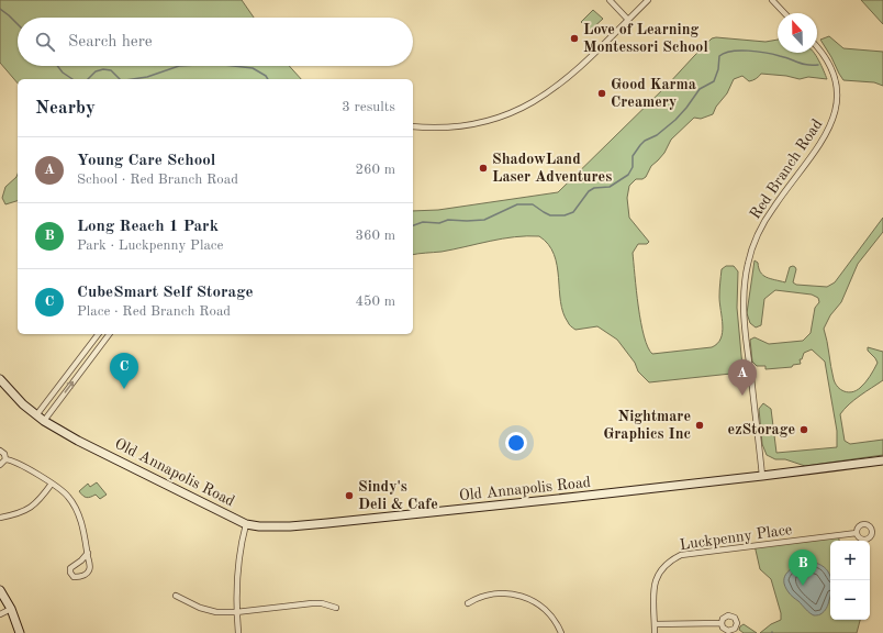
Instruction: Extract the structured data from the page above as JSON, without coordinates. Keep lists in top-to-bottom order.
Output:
{
  "streets": {
    "main road": ["Old Annapolis Road"],
    "street": ["Red Branch Road", "Luckpenny Place"]
  },
  "crossings": [
    ["Red Branch Road", "Old Annapolis Road"]
  ],
  "places": [
    "Love of Learning Montessori School",
    "Good Karma Creamery",
    "ShadowLand Laser Adventures",
    "Nightmare Graphics Inc",
    "ezStorage",
    "Sindy's Deli & Cafe"
  ],
  "north": "top",
  "page": {
    "search": "Search here",
    "heading": ["Nearby", "3 results"],
    "list": [
      {
        "mark": "A",
        "name": "Young Care School",
        "note": "School · Red Branch Road",
        "value": "260 m"
      },
      {
        "mark": "B",
        "name": "Long Reach 1 Park",
        "note": "Park · Luckpenny Place",
        "value": "360 m"
      },
      {
        "mark": "C",
        "name": "CubeSmart Self Storage",
        "note": "Place · Red Branch Road",
        "value": "450 m"
      }
    ],
    "pins": ["C", "A", "B"],
    "map_buttons": ["+", "−"]
  }
}
